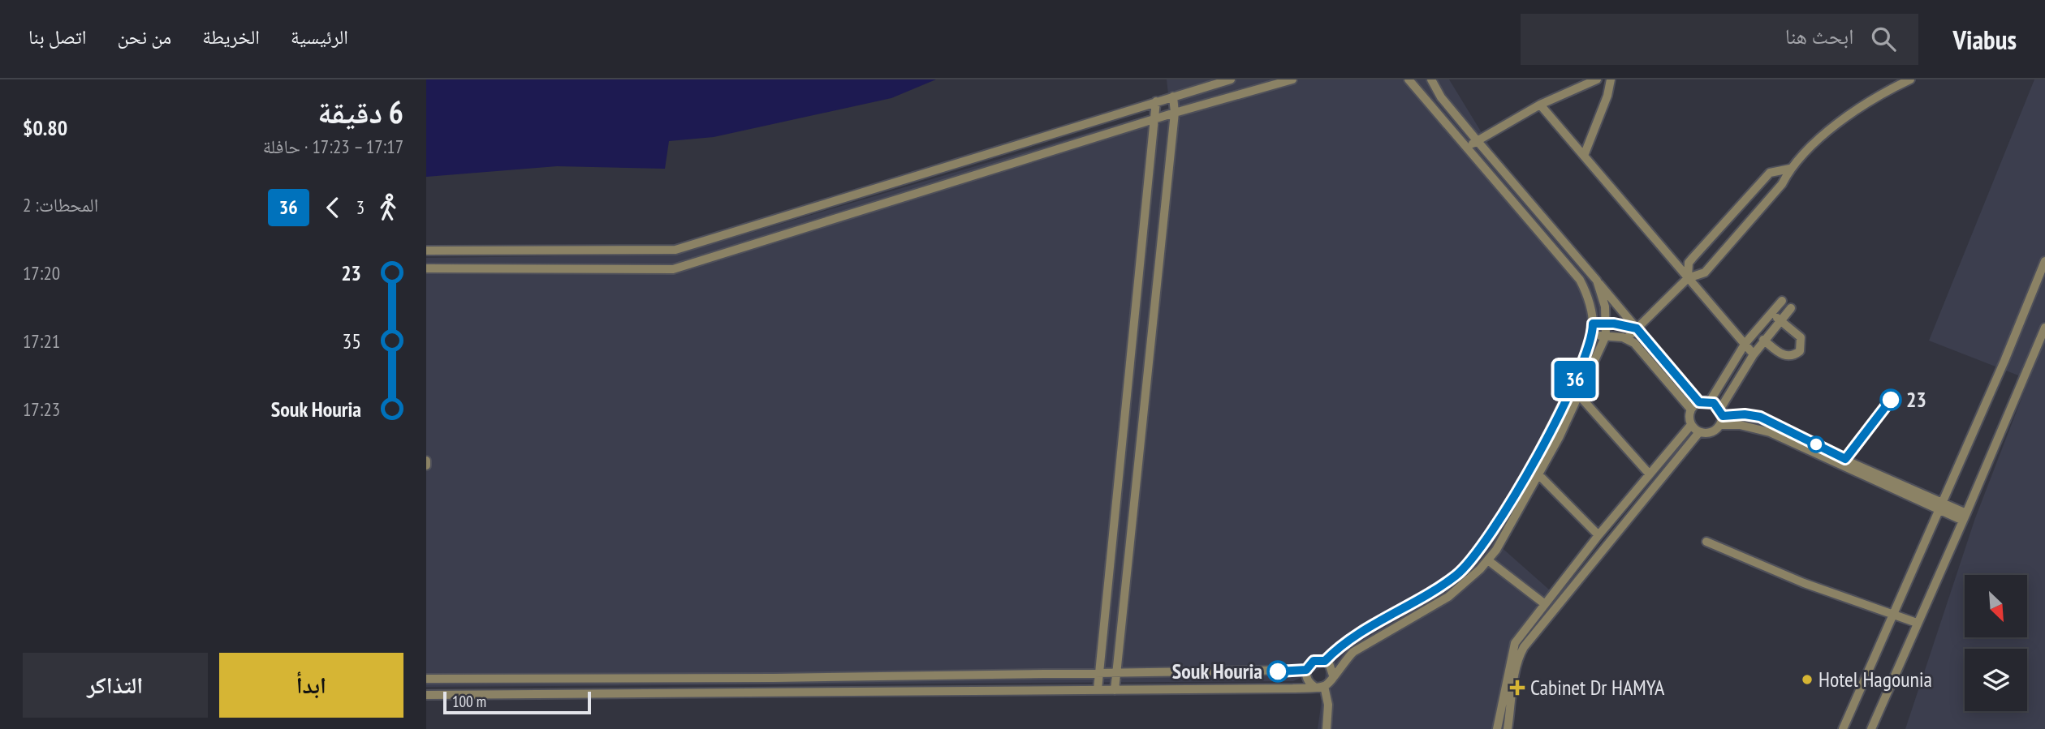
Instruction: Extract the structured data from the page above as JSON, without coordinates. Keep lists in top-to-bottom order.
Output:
{
  "places": {
    "other": ["23", "Souk Houria", "Hotel Hagounia"],
    "health": ["Cabinet Dr HAMYA"]
  },
  "lines": ["bus line 36"],
  "scale_bar": "100 m",
  "north": "bottom right",
  "page": {
    "header": "Viabus",
    "search": "ابحث هنا",
    "nav": [
      "الرئيسية",
      "الخريطة",
      "من نحن",
      "اتصل بنا"
    ],
    "on_map": "36",
    "heading": ["6 دقيقة", "17:17 – 17:23 · حافلة", "$0.80"],
    "legs": ["3", "36", "المحطات: 2"],
    "list": [
      {
        "name": "23",
        "value": "17:20"
      },
      {
        "name": "35",
        "value": "17:21"
      },
      {
        "name": "Souk Houria",
        "value": "17:23"
      }
    ],
    "buttons": ["ابدأ", "التذاكر"],
    "scale": "100 m"
  }
}
